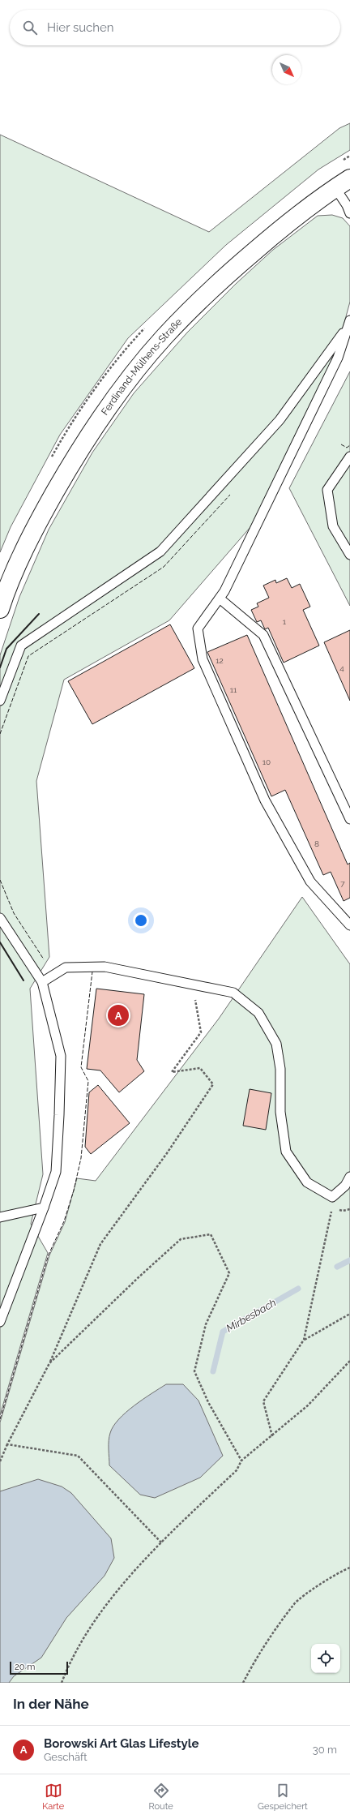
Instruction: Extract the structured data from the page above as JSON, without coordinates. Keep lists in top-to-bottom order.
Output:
{
  "streets": {
    "main road": ["Ferdinand-Mülhens-Straße"]
  },
  "water": ["Mirbesbach"],
  "house_numbers": [
    "1",
    "12",
    "4",
    "11",
    "10",
    "8",
    "7"
  ],
  "scale_bar": "20 m",
  "north": "bottom right",
  "page": {
    "search": "Hier suchen",
    "pins": "A",
    "scale": "20 m",
    "heading": "In der Nähe",
    "list": [
      {
        "mark": "A",
        "name": "Borowski Art Glas Lifestyle",
        "note": "Geschäft",
        "value": "30 m"
      }
    ],
    "nav": ["Karte", "Route", "Gespeichert"]
  }
}
